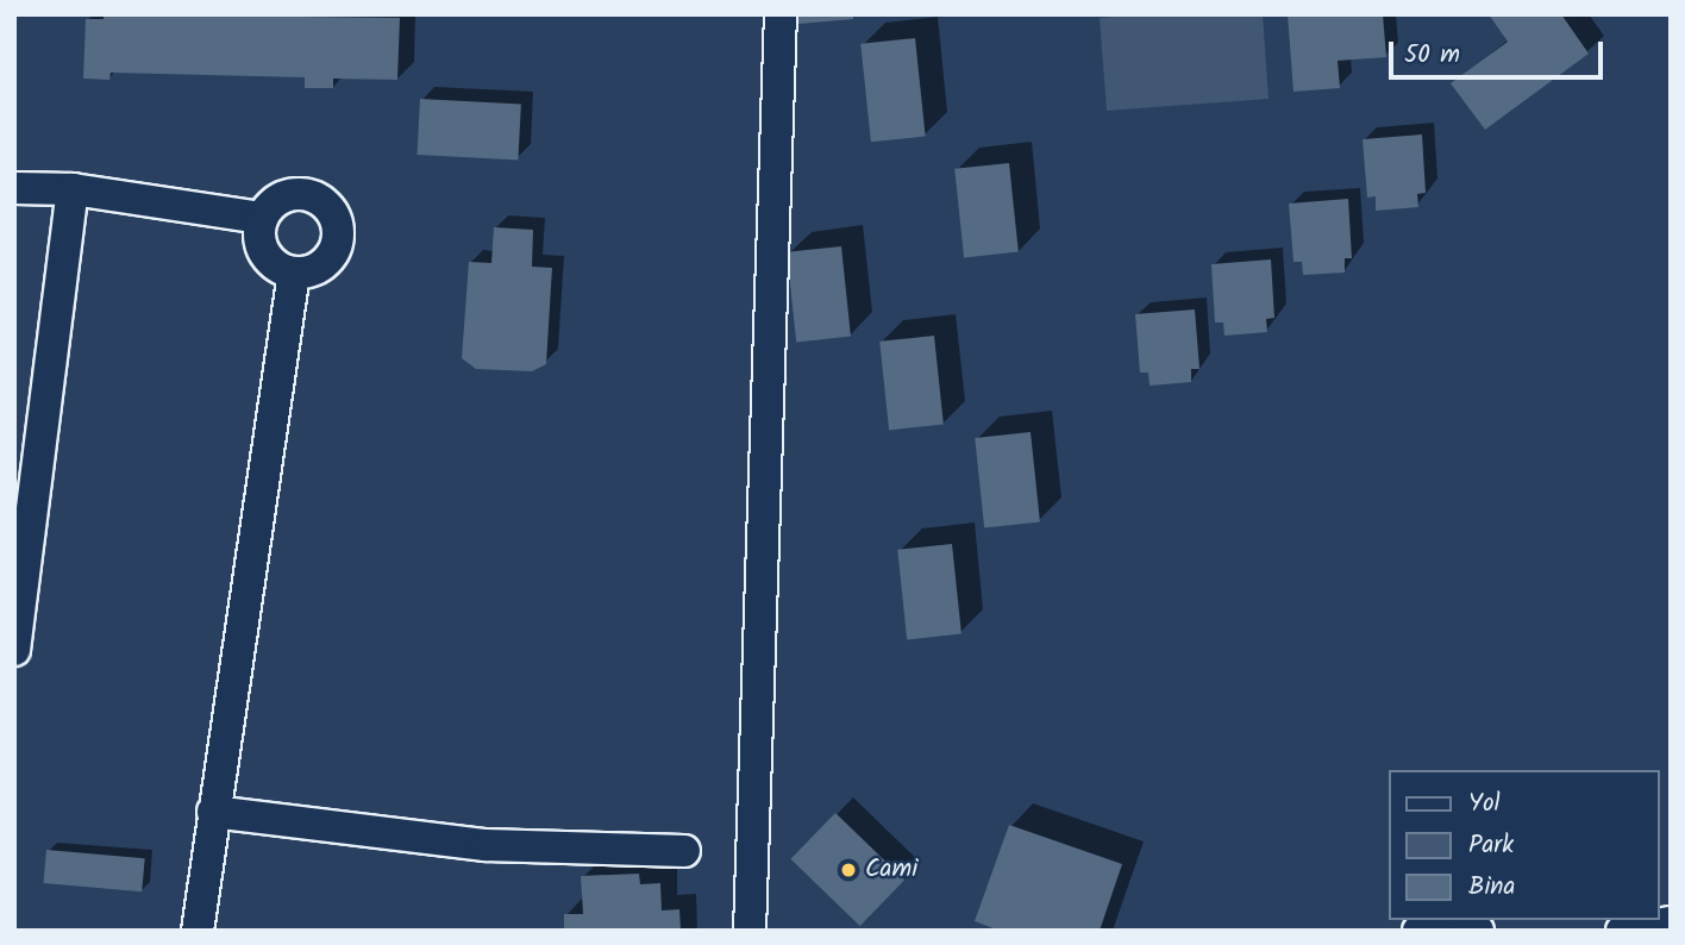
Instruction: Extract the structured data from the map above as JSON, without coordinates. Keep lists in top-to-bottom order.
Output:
{
  "places": ["Cami"],
  "legend": ["Yol", "Park", "Bina"],
  "scale_bar": "50 m"
}
